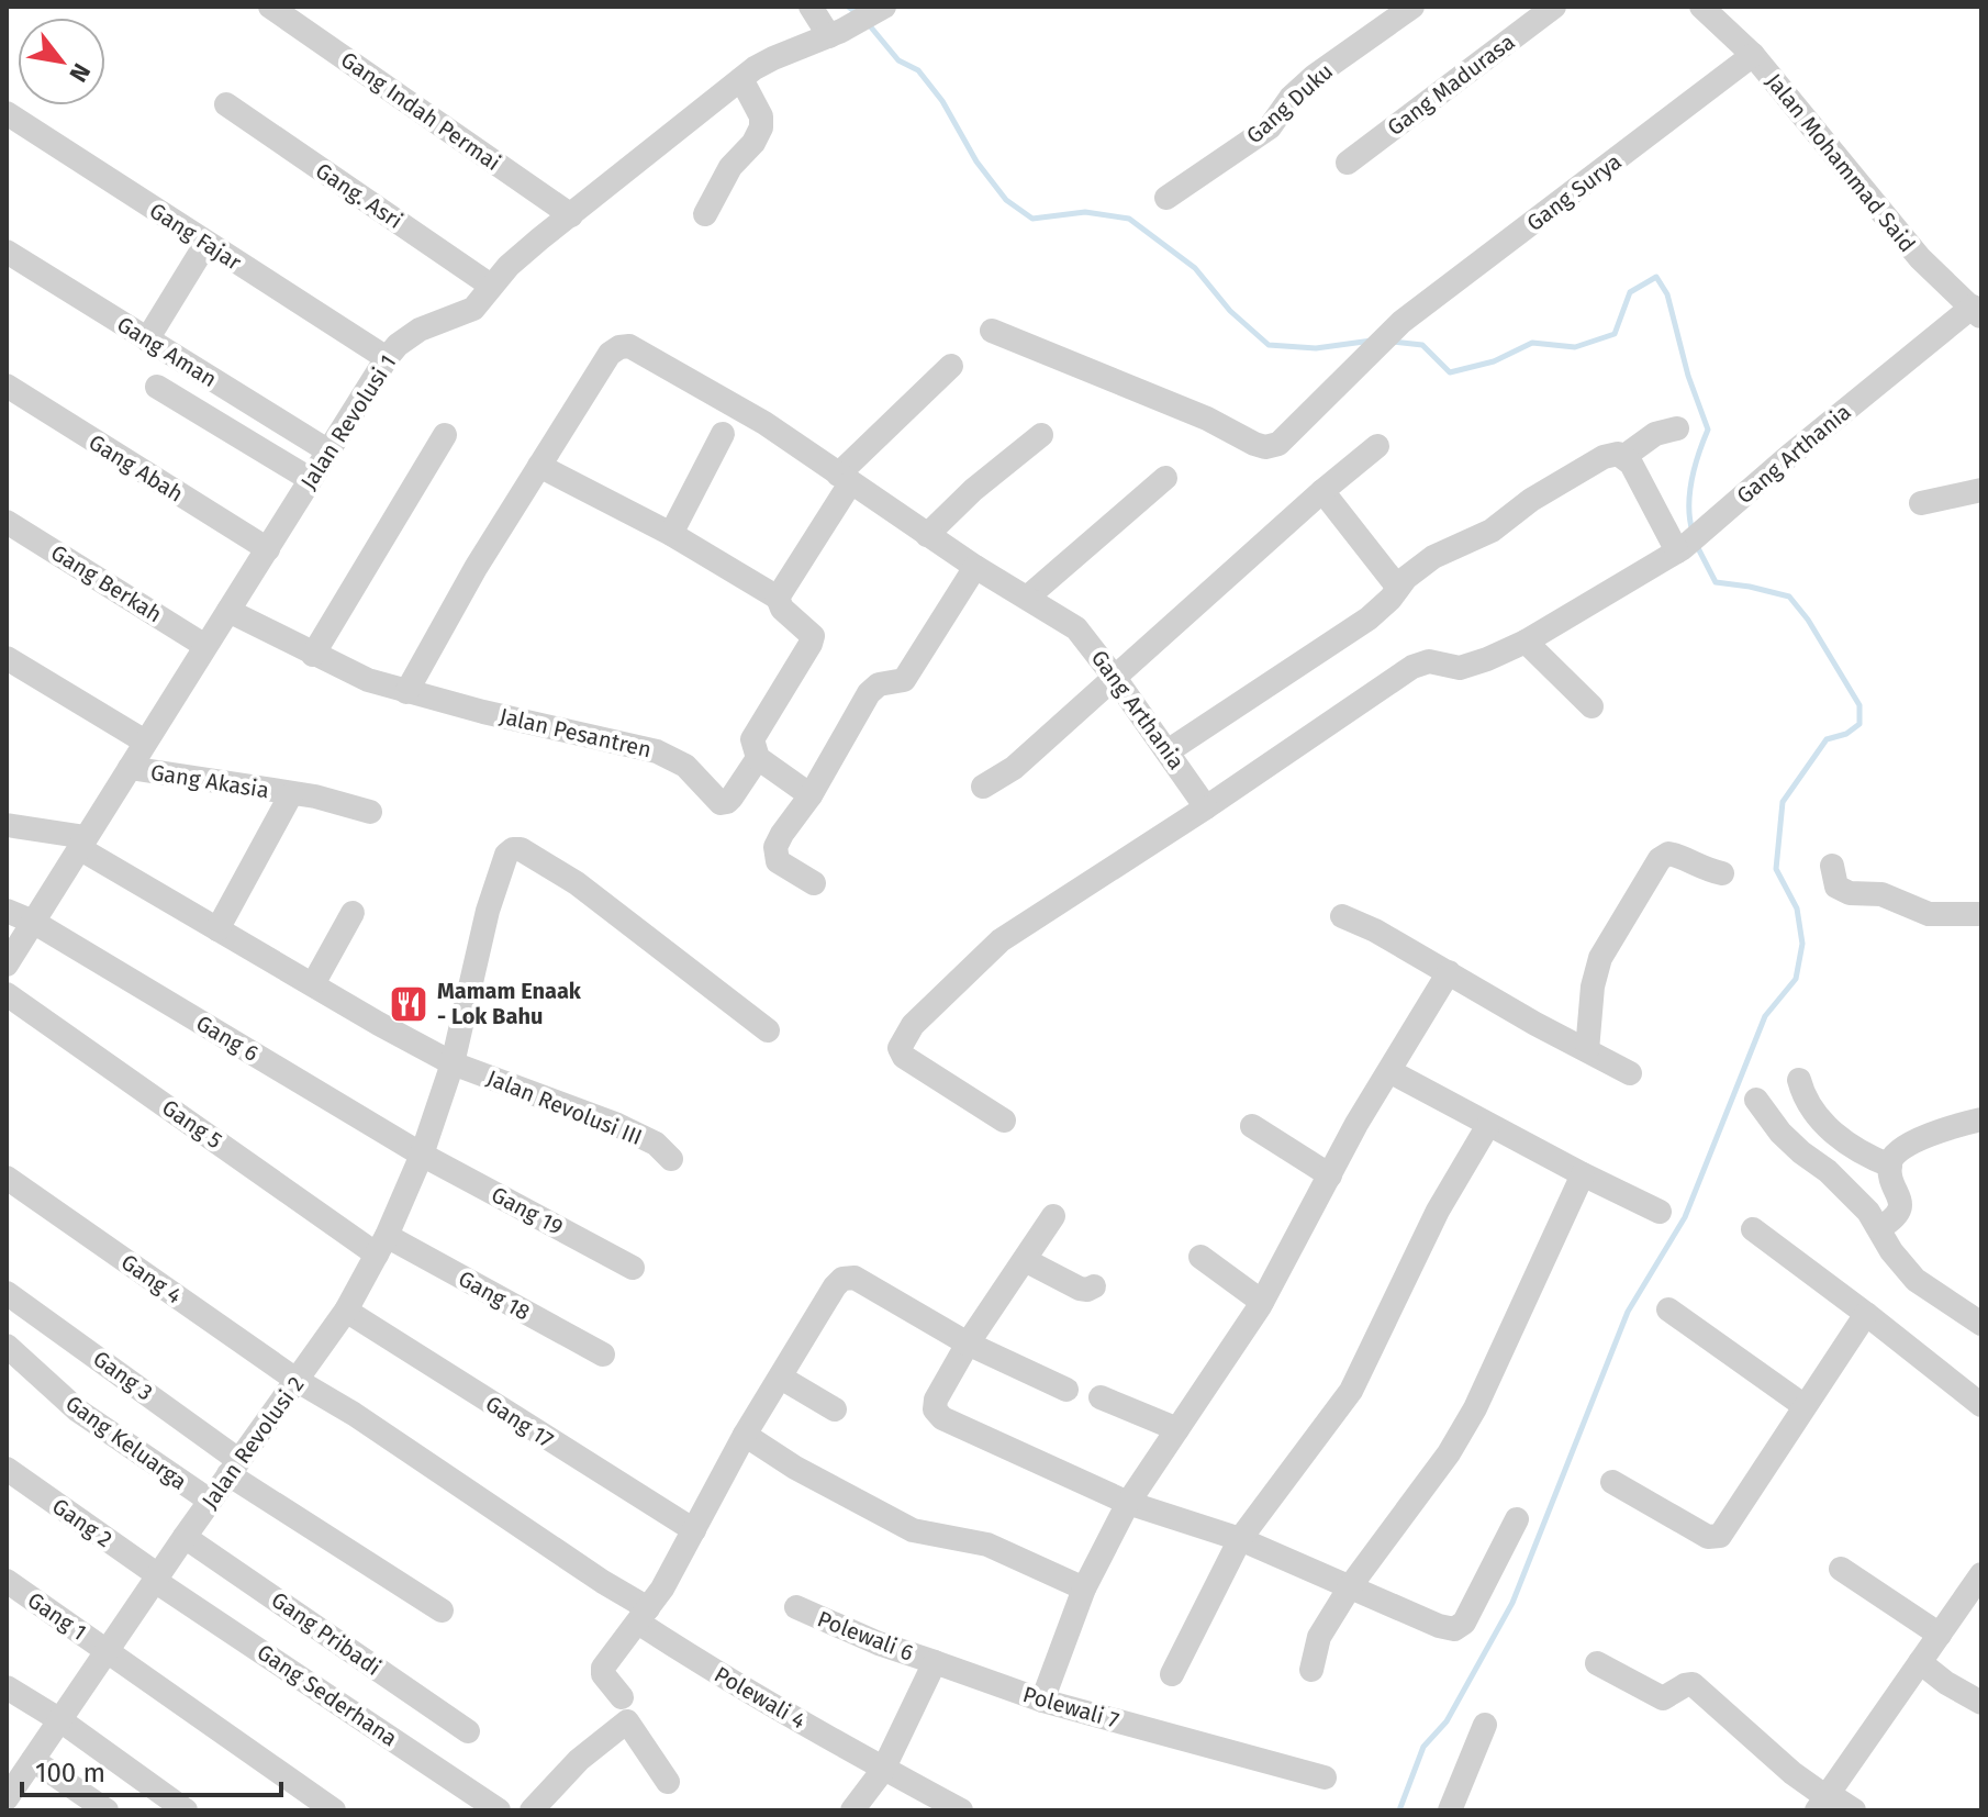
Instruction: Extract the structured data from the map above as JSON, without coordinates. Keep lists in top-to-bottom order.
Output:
{
  "streets": {
    "street": [
      "Gang Madurasa",
      "Gang Duku",
      "Gang Indah Permai",
      "Jalan Mohammad Said",
      "Gang Surya",
      "Gang. Asri",
      "Gang Fajar",
      "Gang Aman",
      "Jalan Revolusi 1",
      "Gang Arthania",
      "Gang Abah",
      "Gang Berkah",
      "Jalan Pesantren",
      "Gang Akasia",
      "Gang 6",
      "Jalan Revolusi III",
      "Gang 5",
      "Gang 19",
      "Gang 4",
      "Gang 18",
      "Gang 3",
      "Gang 17",
      "Gang Keluarga",
      "Jalan Revolusi 2",
      "Gang 2",
      "Gang 1",
      "Gang Pribadi",
      "Polewali 6",
      "Gang Sederhana",
      "Polewali 4",
      "Polewali 7"
    ]
  },
  "crossings": [
    ["Gang Indah Permai", "Jalan Revolusi 1"],
    ["Jalan Mohammad Said", "Gang Surya"],
    ["Jalan Mohammad Said", "Gang Arthania"],
    ["Gang. Asri", "Jalan Revolusi 1"],
    ["Gang Fajar", "Jalan Revolusi 1"],
    ["Gang Aman", "Jalan Revolusi 1"],
    ["Jalan Revolusi 1", "Gang Abah"],
    ["Jalan Revolusi 1", "Gang Berkah"],
    ["Jalan Revolusi 1", "Gang Akasia"],
    ["Jalan Revolusi 1", "Gang 6"],
    ["Gang Arthania", "Jalan Pesantren"],
    ["Gang 6", "Gang 19"],
    ["Gang 6", "Jalan Revolusi 2"],
    ["Jalan Revolusi III", "Jalan Revolusi 2"],
    ["Gang 5", "Gang 18"],
    ["Gang 5", "Jalan Revolusi 2"],
    ["Gang 19", "Jalan Revolusi 2"],
    ["Gang 4", "Jalan Revolusi 2"],
    ["Gang 4", "Polewali 4"],
    ["Gang 18", "Jalan Revolusi 2"],
    ["Gang 3", "Jalan Revolusi 2"],
    ["Gang 17", "Jalan Revolusi 2"],
    ["Gang Keluarga", "Jalan Revolusi 2"],
    ["Jalan Revolusi 2", "Gang 2"],
    ["Jalan Revolusi 2", "Gang 1"],
    ["Jalan Revolusi 2", "Gang Pribadi"],
    ["Jalan Revolusi 2", "Gang Sederhana"],
    ["Gang 2", "Gang Sederhana"],
    ["Polewali 6", "Polewali 7"]
  ],
  "places": {
    "restaurant": ["Mamam Enaak - Lok Bahu"]
  },
  "scale_bar": "100 m",
  "north": "bottom right"
}
